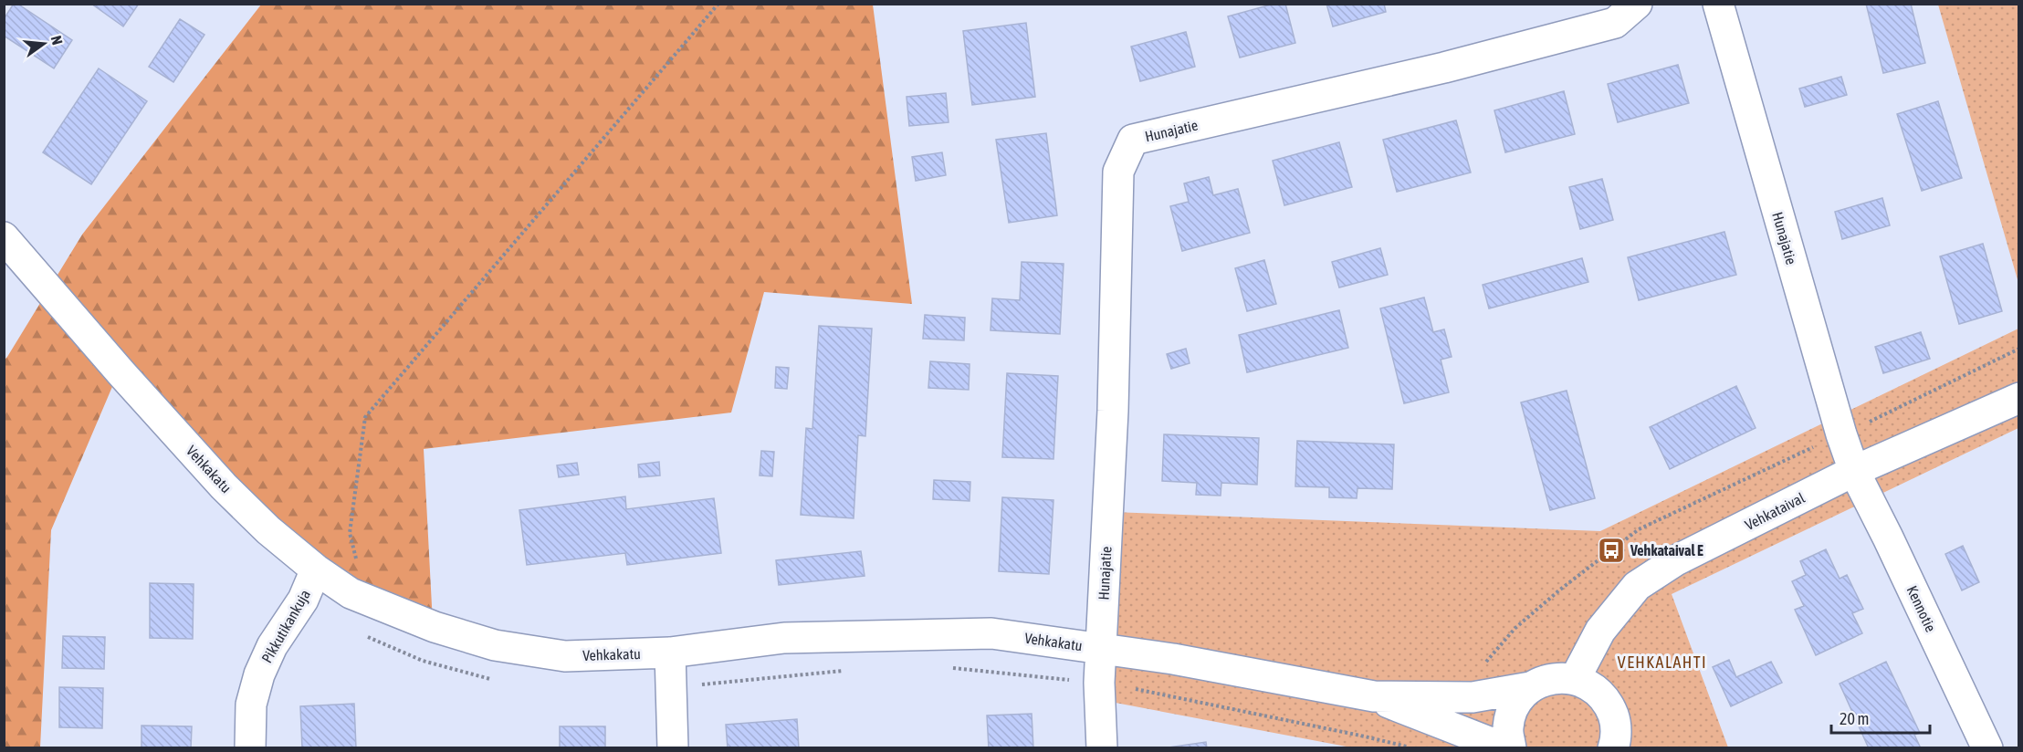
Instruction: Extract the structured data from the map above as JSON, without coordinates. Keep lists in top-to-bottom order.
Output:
{
  "streets": {
    "street": [
      "Hunajatie",
      "Vehkakatu",
      "Vehkataival",
      "Kennotie",
      "Pikkutikankuja"
    ]
  },
  "crossings": [
    ["Hunajatie", "Vehkakatu"],
    ["Hunajatie", "Vehkataival"],
    ["Hunajatie", "Kennotie"],
    ["Vehkakatu", "Vehkataival"],
    ["Vehkakatu", "Pikkutikankuja"],
    ["Vehkataival", "Kennotie"]
  ],
  "districts": ["VEHKALAHTI"],
  "places": {
    "bus stop": ["Vehkataival E"]
  },
  "scale_bar": "20 m",
  "north": "right"
}
